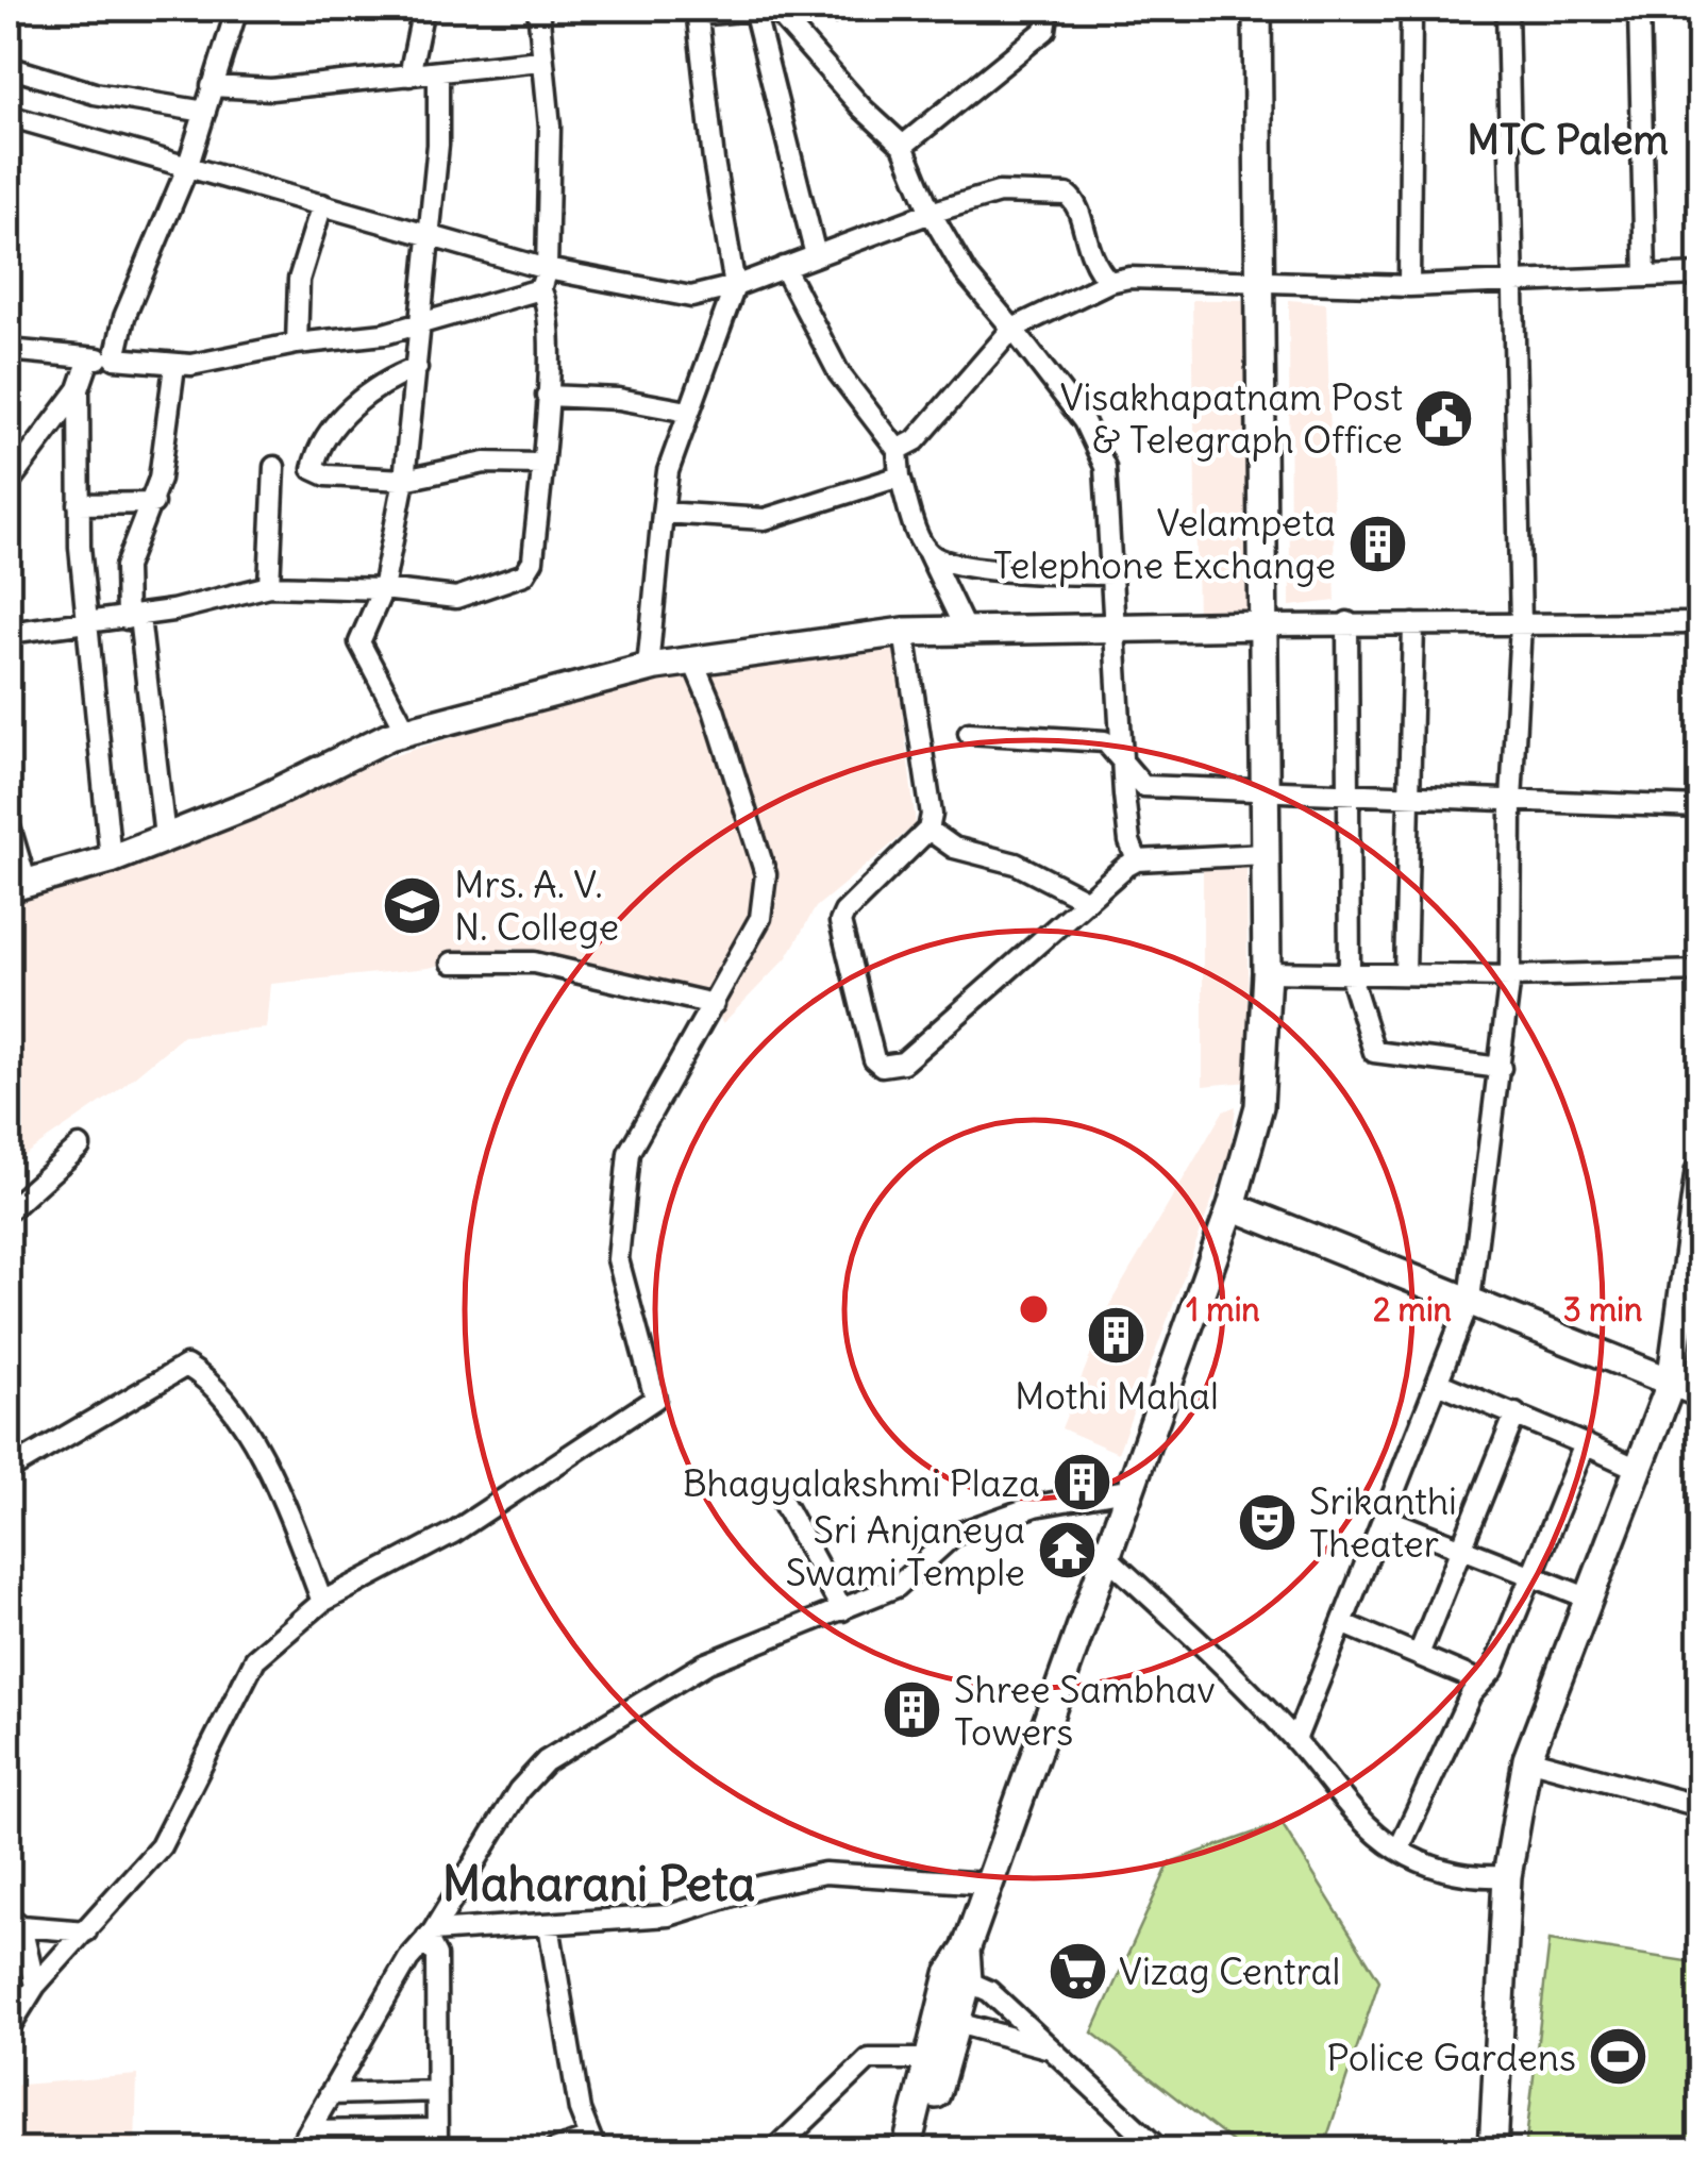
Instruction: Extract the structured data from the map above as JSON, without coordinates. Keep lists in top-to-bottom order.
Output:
{
  "districts": ["MTC Palem", "Maharani Peta"],
  "places": {
    "public building": ["Visakhapatnam Post & Telegraph Office"],
    "building": [
      "Velampeta Telephone Exchange",
      "Mothi Mahal",
      "Bhagyalakshmi Plaza",
      "Shree Sambhav Towers"
    ],
    "school or university": ["Mrs. A. V. N. College"],
    "theatre": ["Srikanthi Theater"],
    "temple": ["Sri Anjaneya Swami Temple"],
    "supermarket": ["Vizag Central"],
    "sports": ["Police Gardens"]
  },
  "rings": ["1 min", "2 min", "3 min"]
}
